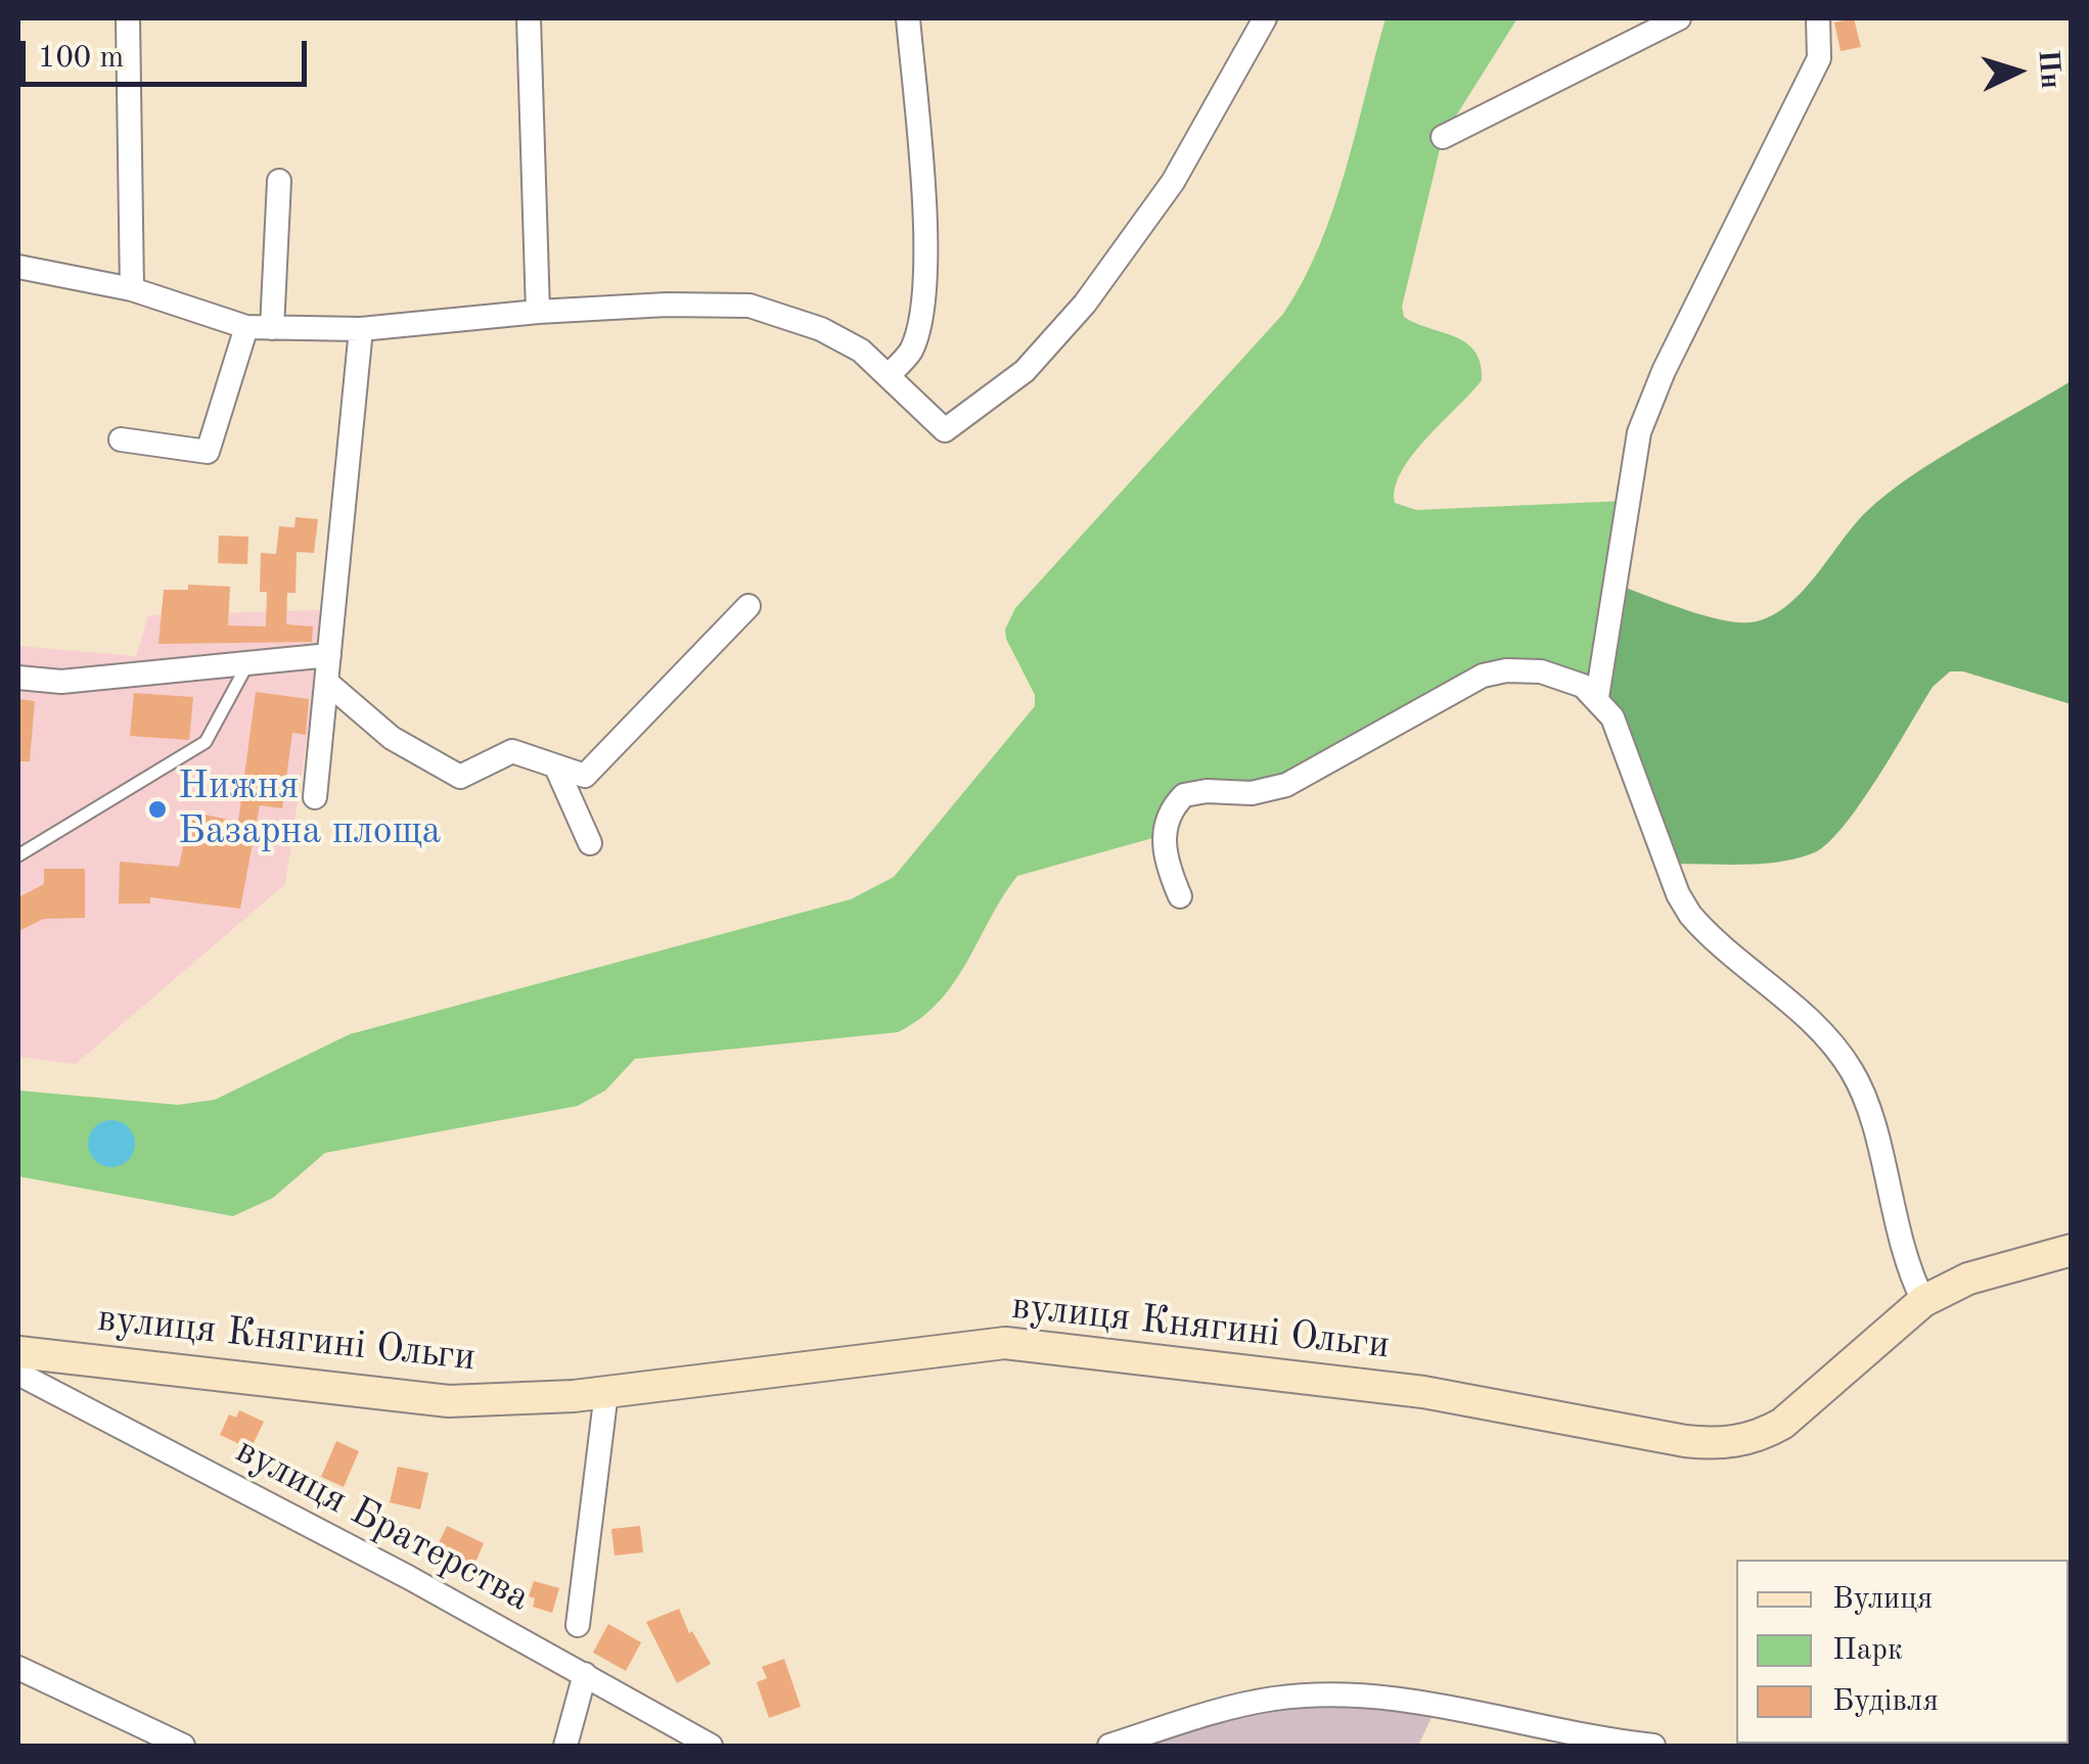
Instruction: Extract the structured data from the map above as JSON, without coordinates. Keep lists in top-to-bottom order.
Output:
{
  "streets": {
    "street": ["вулиця Княгині Ольги", "вулиця Братерства"]
  },
  "places": ["Нижня Базарна площа"],
  "legend": ["Вулиця", "Парк", "Будівля"],
  "scale_bar": "100 m",
  "north": "right"
}
